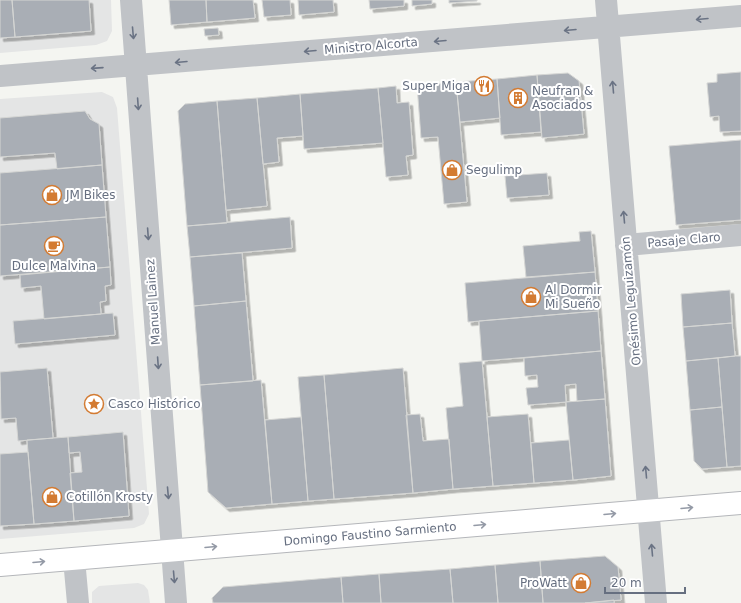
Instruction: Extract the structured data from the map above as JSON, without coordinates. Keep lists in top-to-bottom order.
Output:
{
  "streets": {
    "main road": ["Domingo Faustino Sarmiento"],
    "street": [
      "Ministro Alcorta",
      "Pasaje Claro",
      "Onésimo Leguizamón",
      "Manuel Lainez"
    ]
  },
  "crossings": [
    ["Ministro Alcorta", "Onésimo Leguizamón"],
    ["Ministro Alcorta", "Manuel Lainez"],
    ["Pasaje Claro", "Onésimo Leguizamón"],
    ["Onésimo Leguizamón", "Domingo Faustino Sarmiento"],
    ["Manuel Lainez", "Domingo Faustino Sarmiento"]
  ],
  "one_way": [
    "Ministro Alcorta",
    "Onésimo Leguizamón",
    "Manuel Lainez",
    "Domingo Faustino Sarmiento"
  ],
  "places": {
    "restaurant": ["Super Miga"],
    "building": ["Neufran & Asociados"],
    "shop": [
      "Segulimp",
      "JM Bikes",
      "Al Dormir Mi Sueño",
      "Cotillón Krosty",
      "ProWatt"
    ],
    "cafe": ["Dulce Malvina"],
    "place": ["Casco Histórico"]
  },
  "scale_bar": "20 m"
}
